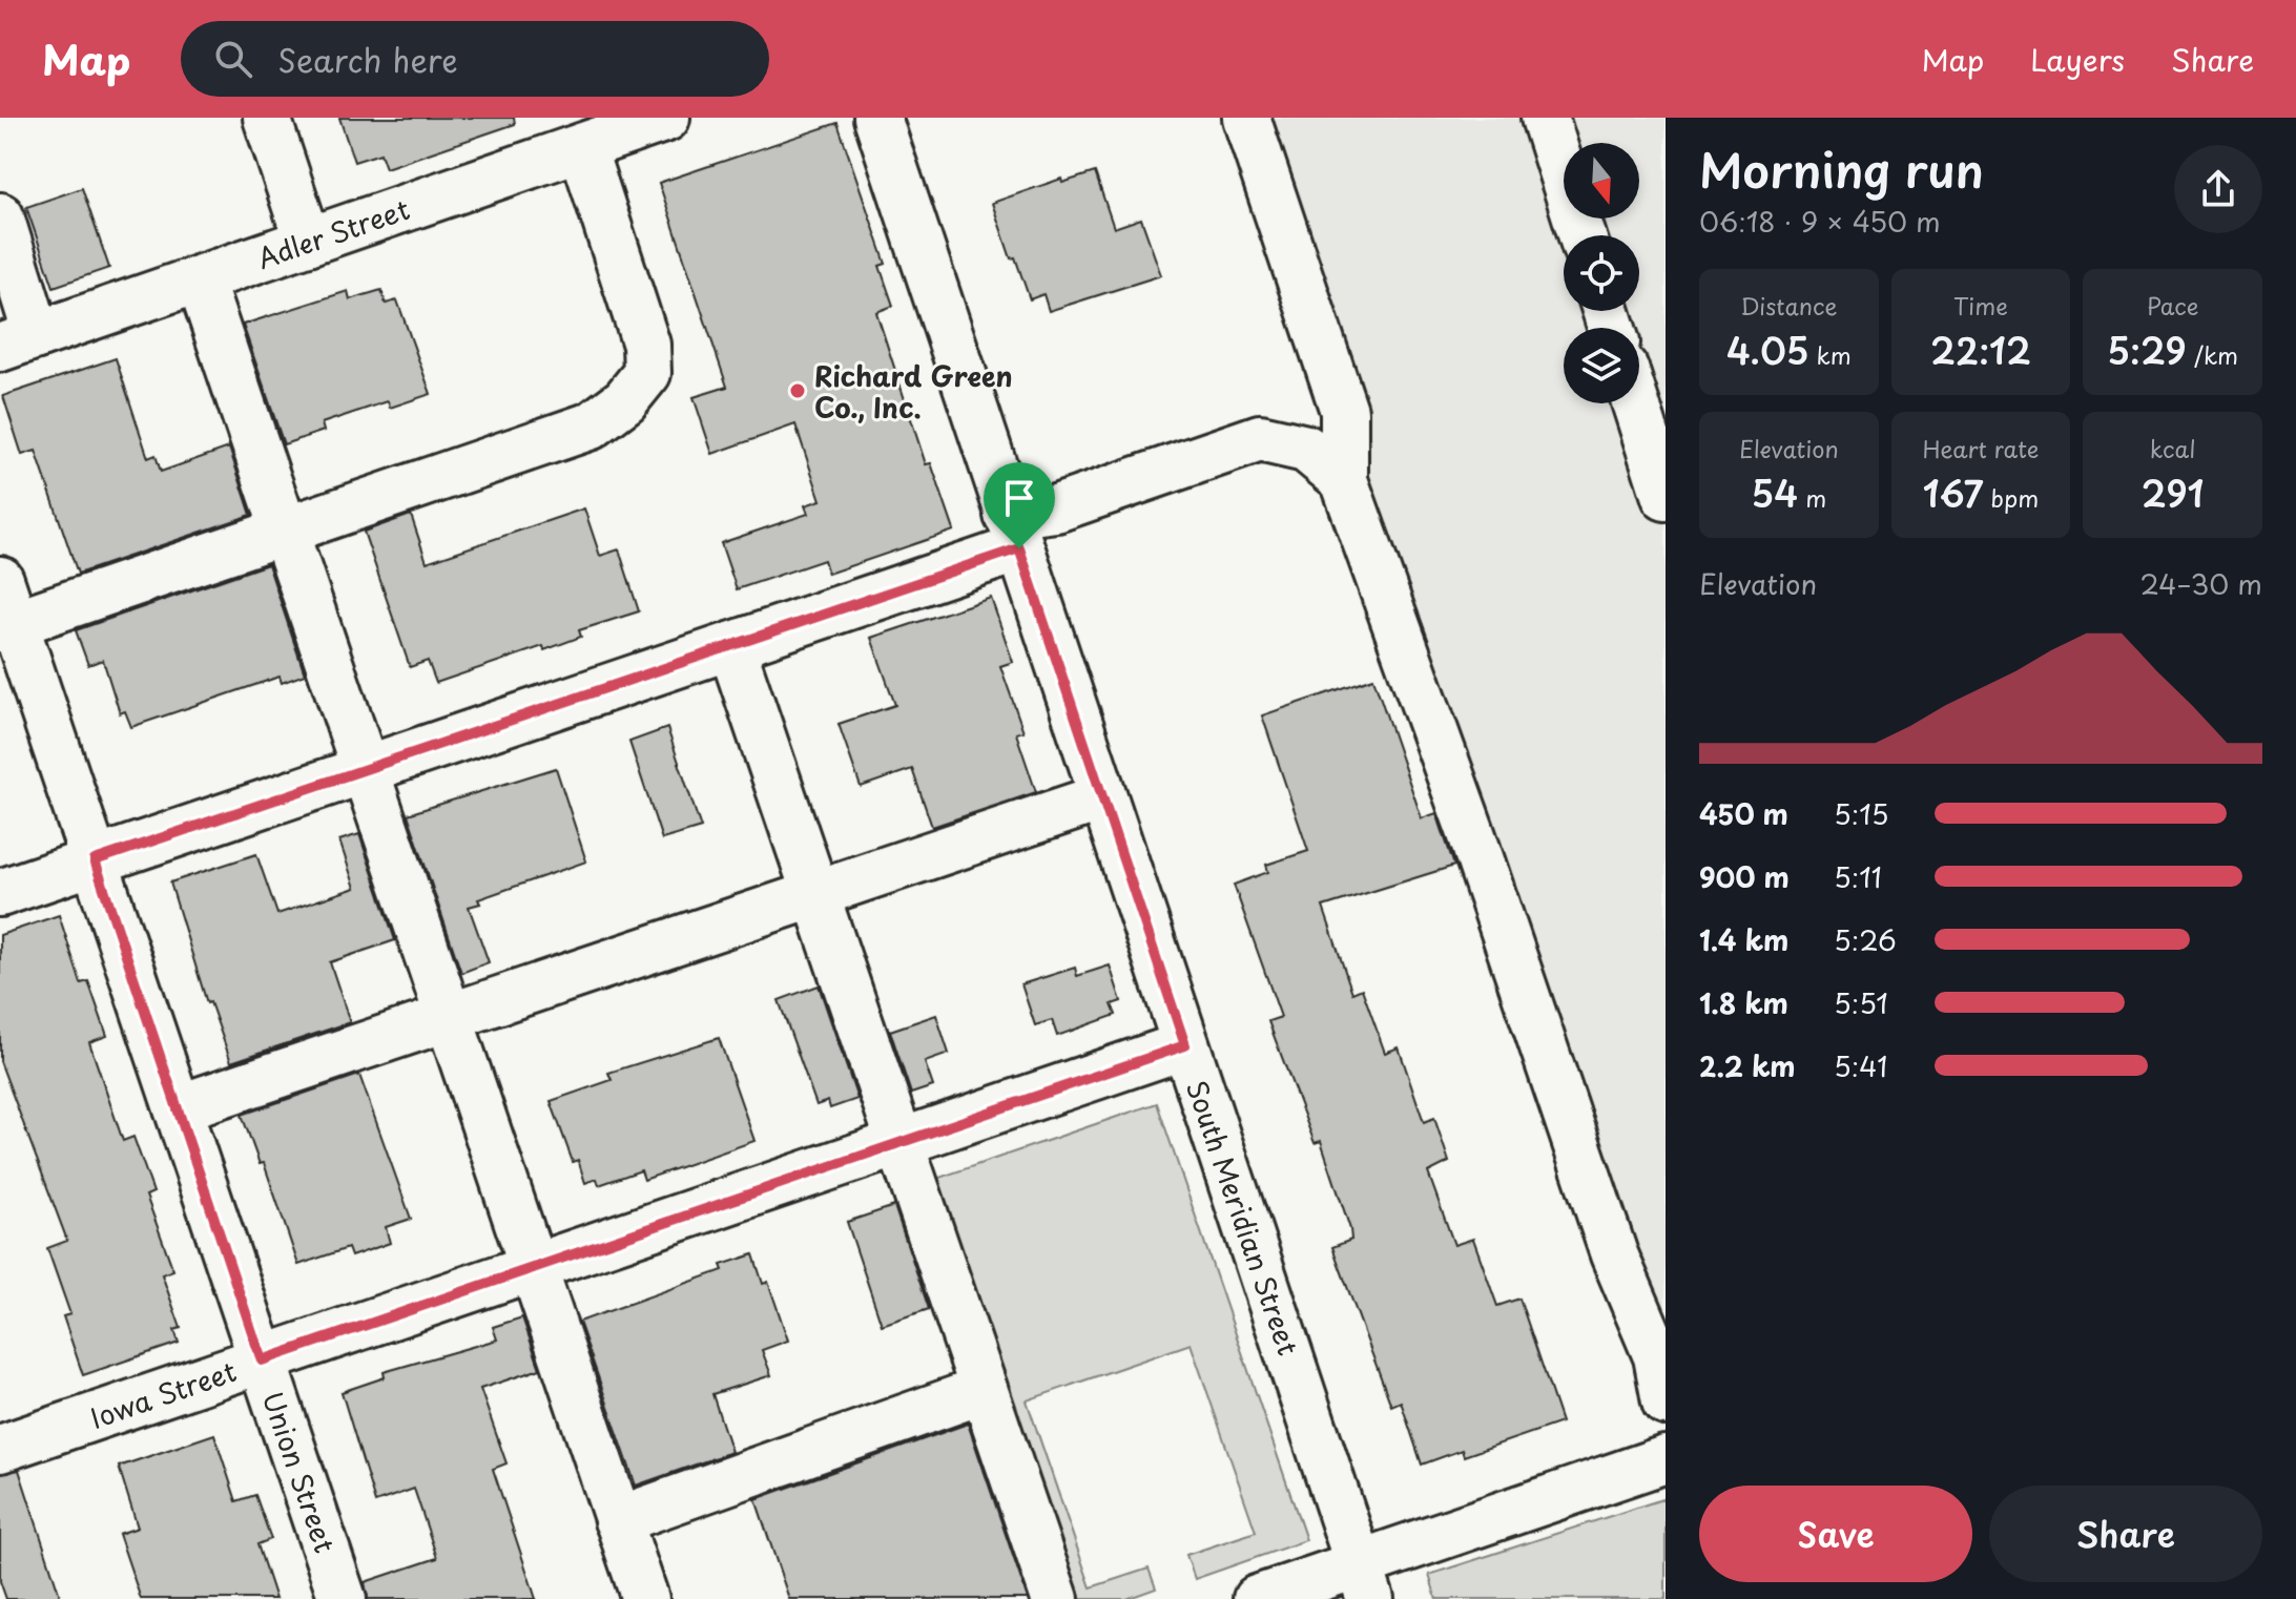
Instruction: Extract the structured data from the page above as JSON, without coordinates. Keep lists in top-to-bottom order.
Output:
{
  "streets": {
    "street": [
      "Adler Street",
      "South Meridian Street",
      "Iowa Street",
      "Union Street"
    ]
  },
  "crossings": [
    ["South Meridian Street", "Iowa Street"],
    ["Iowa Street", "Union Street"]
  ],
  "places": ["Richard Green Co., Inc."],
  "north": "bottom",
  "page": {
    "header": "Map",
    "search": "Search here",
    "nav": ["Map", "Layers", "Share"],
    "heading": ["Morning run", "06:18 · 9 × 450 m"],
    "stats": [
      ["Distance", "4.05 km"],
      ["Time", "22:12"],
      ["Pace", "5:29 /km"],
      ["Elevation", "54 m"],
      ["Heart rate", "167 bpm"],
      ["kcal", "291"]
    ],
    "chart": ["Elevation", "24–30 m"],
    "list": [
      {
        "name": "450 m",
        "note": "5:15"
      },
      {
        "name": "900 m",
        "note": "5:11"
      },
      {
        "name": "1.4 km",
        "note": "5:26"
      },
      {
        "name": "1.8 km",
        "note": "5:51"
      },
      {
        "name": "2.2 km",
        "note": "5:41"
      }
    ],
    "buttons": ["Save", "Share"]
  }
}
